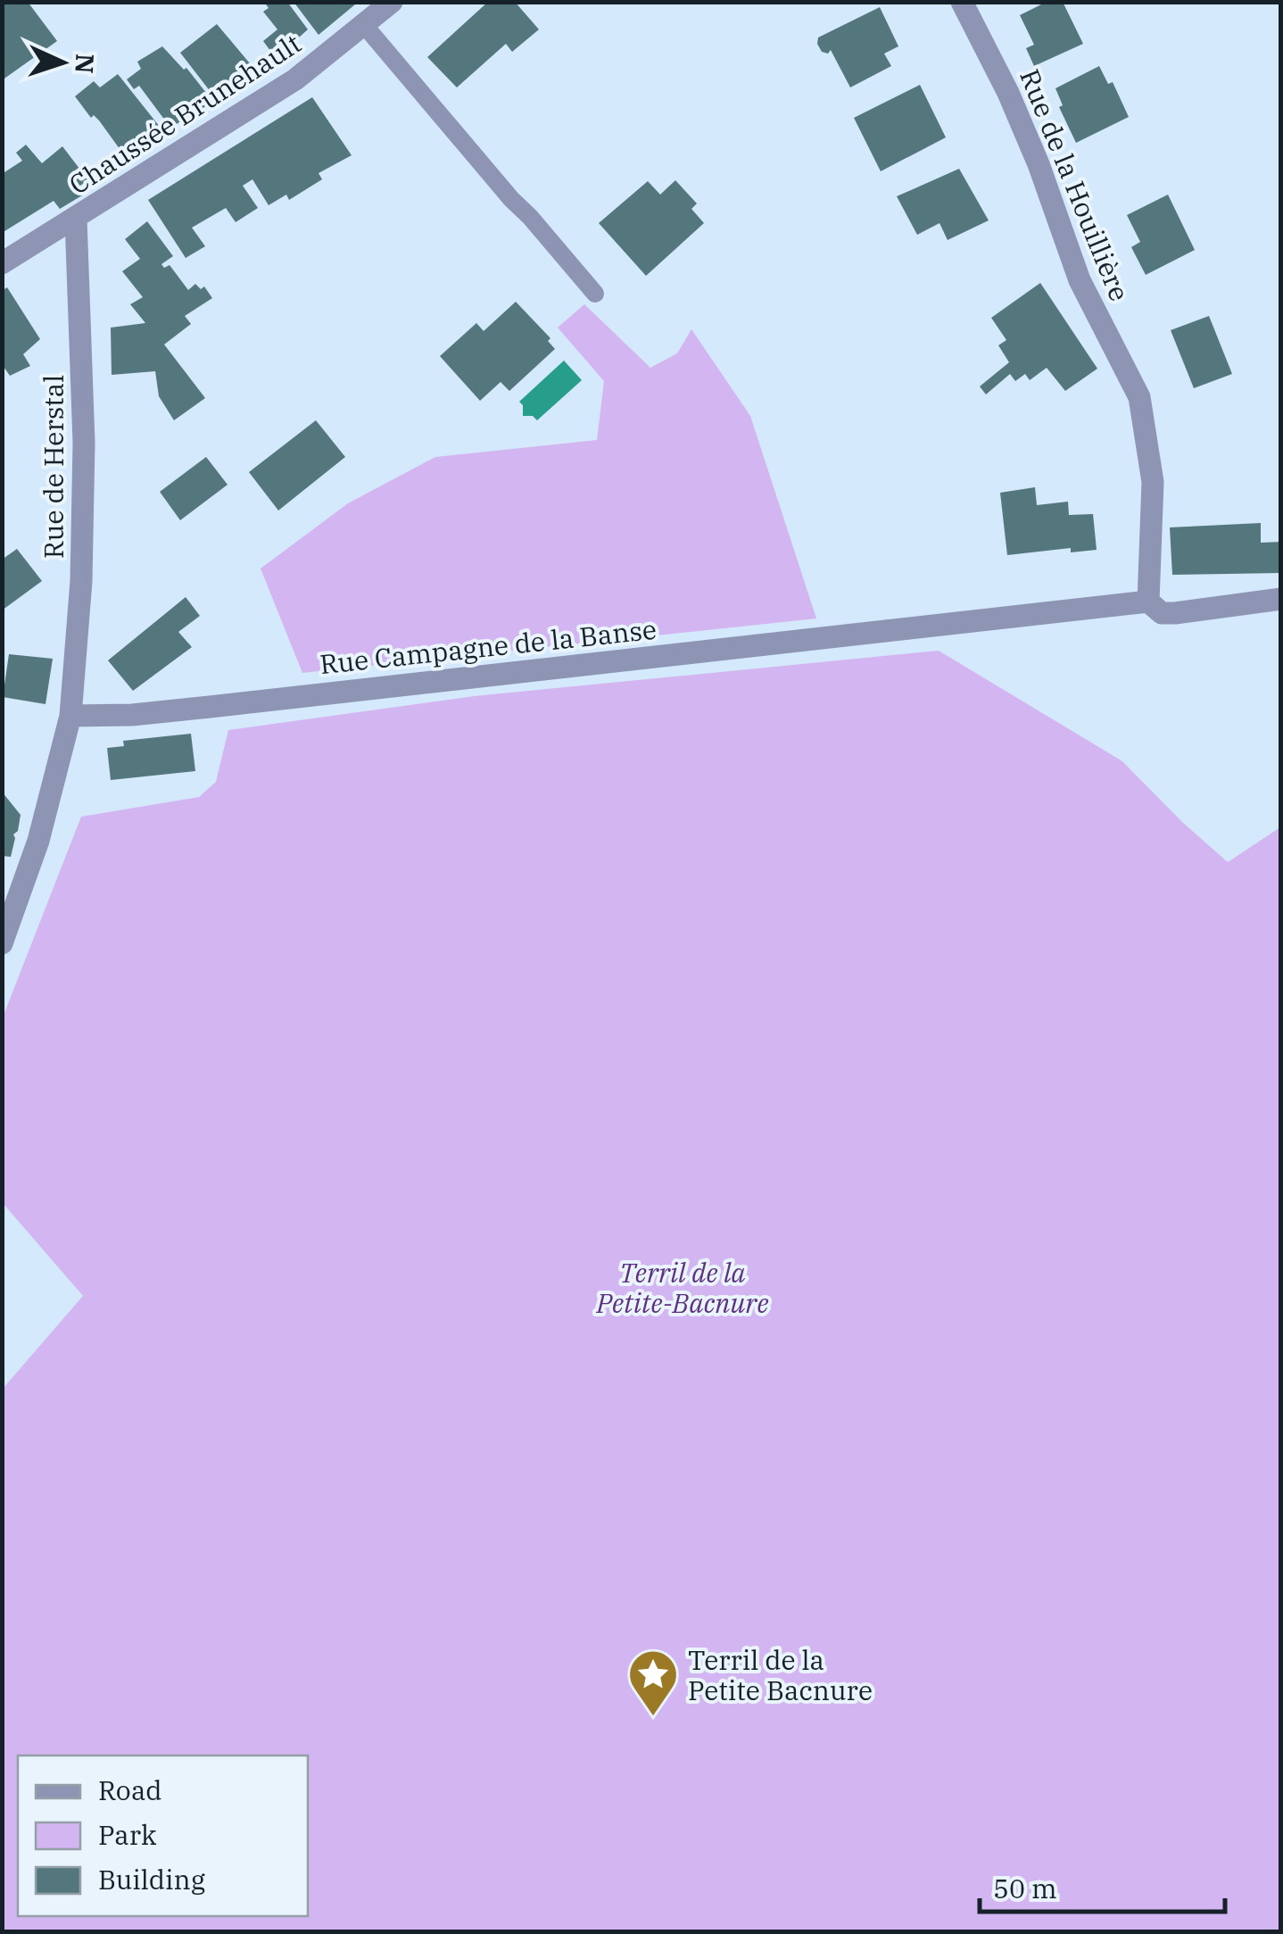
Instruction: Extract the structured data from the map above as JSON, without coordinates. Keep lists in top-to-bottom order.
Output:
{
  "streets": {
    "street": [
      "Chaussée Brunehault",
      "Rue de la Houillière",
      "Rue de Herstal",
      "Rue Campagne de la Banse"
    ]
  },
  "crossings": [
    ["Chaussée Brunehault", "Rue de Herstal"],
    ["Rue de la Houillière", "Rue Campagne de la Banse"],
    ["Rue de Herstal", "Rue Campagne de la Banse"]
  ],
  "parks": ["Terril de la Petite-Bacnure"],
  "places": {
    "place": ["Terril de la Petite Bacnure"]
  },
  "legend": ["Road", "Park", "Building"],
  "scale_bar": "50 m",
  "north": "right"
}
